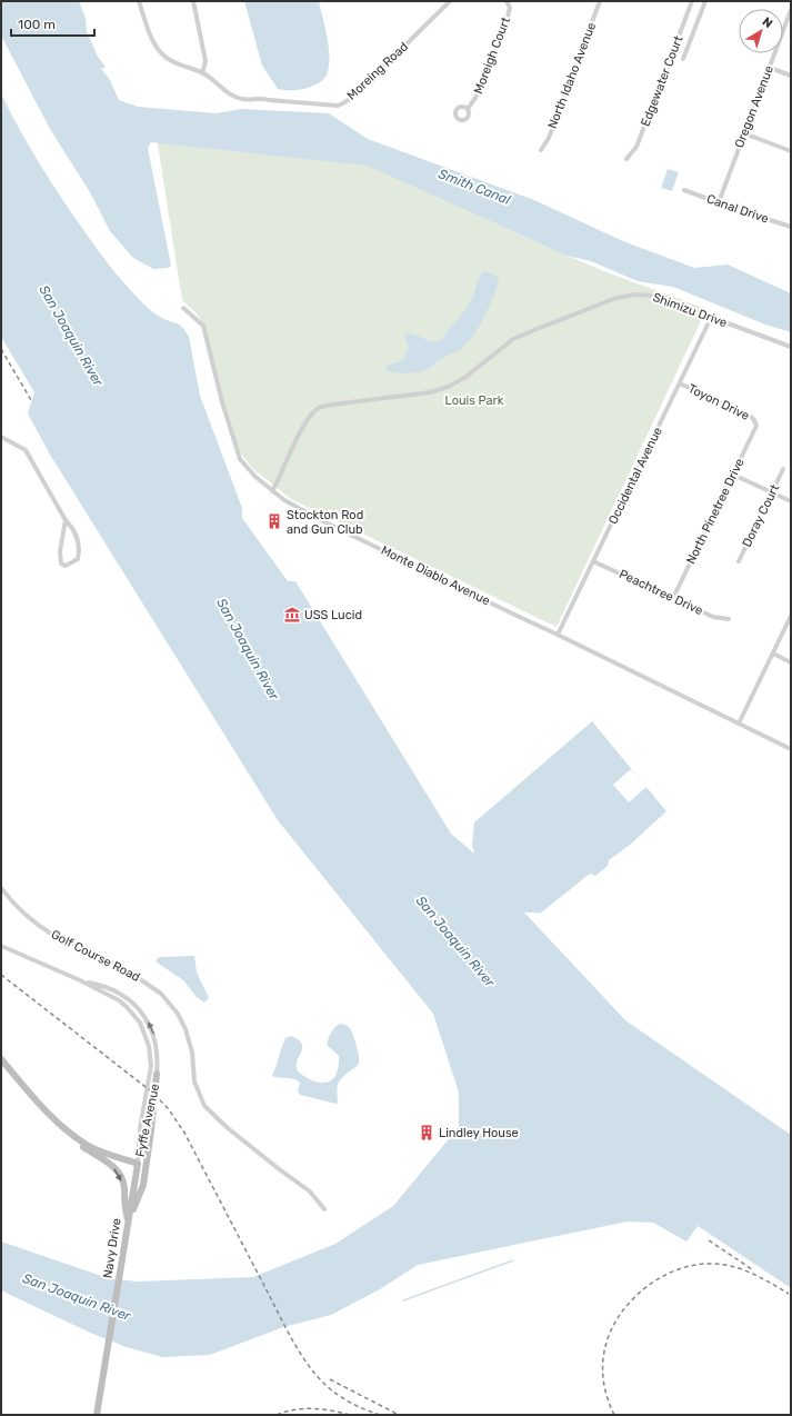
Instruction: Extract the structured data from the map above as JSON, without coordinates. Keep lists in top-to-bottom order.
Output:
{
  "streets": {
    "street": [
      "Moreigh Court",
      "Moreing Road",
      "North Idaho Avenue",
      "Edgewater Court",
      "Oregon Avenue",
      "Canal Drive",
      "Shimizu Drive",
      "Toyon Drive",
      "Occidental Avenue",
      "North Pinetree Drive",
      "Doray Court",
      "Monte Diablo Avenue",
      "Peachtree Drive",
      "Golf Course Road",
      "Fyffe Avenue",
      "Navy Drive"
    ]
  },
  "crossings": [
    ["Oregon Avenue", "Canal Drive"],
    ["Shimizu Drive", "Occidental Avenue"],
    ["Shimizu Drive", "Monte Diablo Avenue"],
    ["Toyon Drive", "Occidental Avenue"],
    ["Toyon Drive", "North Pinetree Drive"],
    ["Occidental Avenue", "Monte Diablo Avenue"],
    ["Occidental Avenue", "Peachtree Drive"],
    ["North Pinetree Drive", "Peachtree Drive"],
    ["Fyffe Avenue", "Navy Drive"]
  ],
  "water": ["Smith Canal", "San Joaquin River"],
  "parks": ["Louis Park"],
  "places": {
    "building": ["Stockton Rod and Gun Club", "Lindley House"],
    "museum": ["USS Lucid"]
  },
  "scale_bar": "100 m",
  "north": "top right"
}
